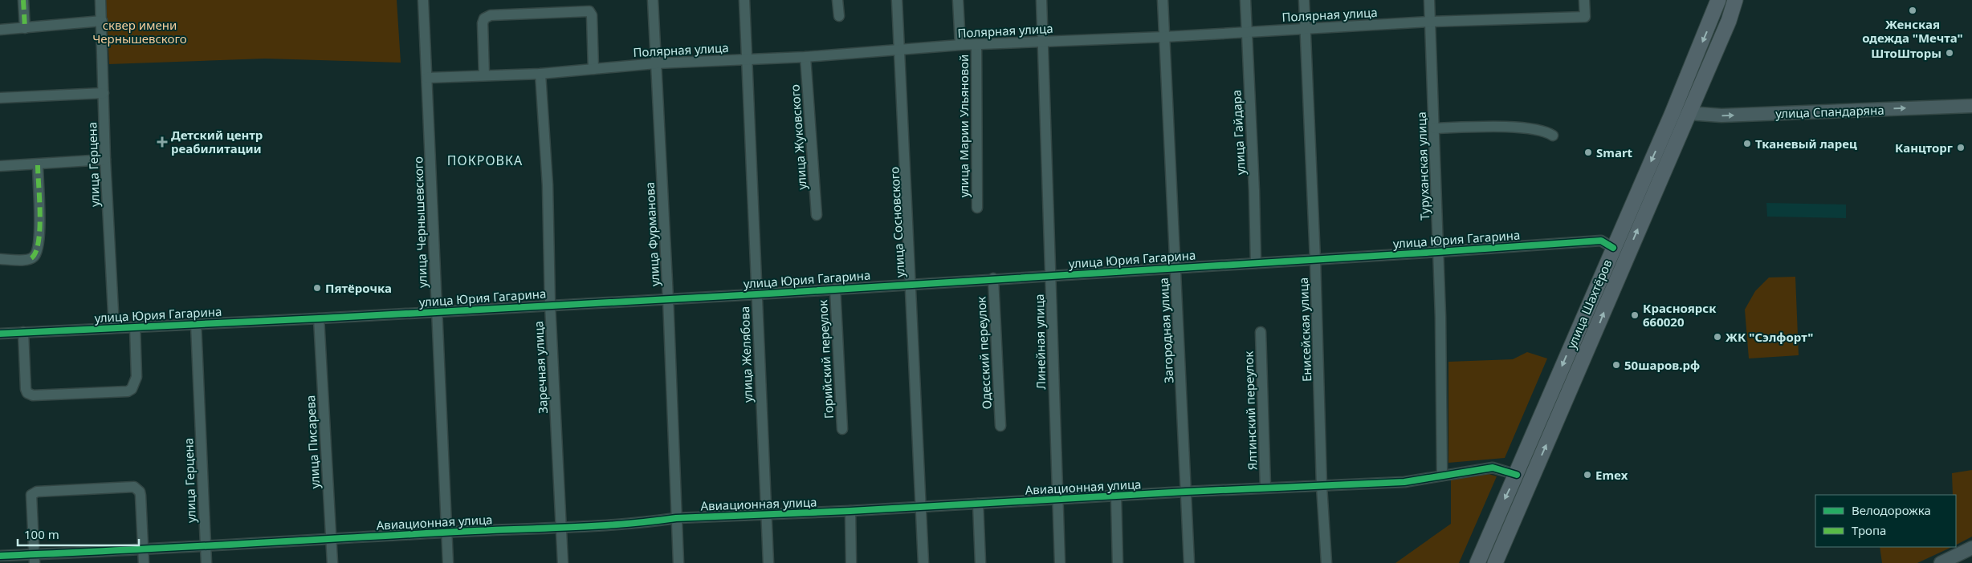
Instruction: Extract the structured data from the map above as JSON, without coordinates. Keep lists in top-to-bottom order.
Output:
{
  "streets": {
    "main road": ["улица Шахтёров"],
    "street": [
      "Полярная улица",
      "улица Спандаряна",
      "улица Марии Ульяновой",
      "улица Гайдара",
      "улица Жуковского",
      "улица Герцена",
      "Туруханская улица",
      "улица Чернышевского",
      "улица Сосновского",
      "улица Фурманова",
      "улица Юрия Гагарина",
      "Енисейская улица",
      "Загородная улица",
      "Линейная улица",
      "Одесский переулок",
      "улица Желябова",
      "Горийский переулок",
      "Заречная улица",
      "Ялтинский переулок",
      "улица Писарева",
      "Авиационная улица"
    ]
  },
  "crossings": [
    ["Полярная улица", "улица Марии Ульяновой"],
    ["Полярная улица", "улица Гайдара"],
    ["Полярная улица", "улица Жуковского"],
    ["Полярная улица", "Туруханская улица"],
    ["Полярная улица", "улица Чернышевского"],
    ["Полярная улица", "улица Сосновского"],
    ["Полярная улица", "улица Фурманова"],
    ["Полярная улица", "Енисейская улица"],
    ["Полярная улица", "Загородная улица"],
    ["Полярная улица", "Линейная улица"],
    ["Полярная улица", "улица Желябова"],
    ["Полярная улица", "Заречная улица"],
    ["улица Спандаряна", "улица Шахтёров"],
    ["улица Гайдара", "улица Юрия Гагарина"],
    ["улица Герцена", "улица Юрия Гагарина"],
    ["улица Герцена", "Авиационная улица"],
    ["Туруханская улица", "улица Юрия Гагарина"],
    ["Туруханская улица", "Авиационная улица"],
    ["улица Чернышевского", "улица Юрия Гагарина"],
    ["улица Чернышевского", "Авиационная улица"],
    ["улица Сосновского", "улица Юрия Гагарина"],
    ["улица Сосновского", "Авиационная улица"],
    ["улица Фурманова", "улица Юрия Гагарина"],
    ["улица Фурманова", "Авиационная улица"],
    ["улица Юрия Гагарина", "улица Шахтёров"],
    ["улица Юрия Гагарина", "Енисейская улица"],
    ["улица Юрия Гагарина", "Загородная улица"],
    ["улица Юрия Гагарина", "Линейная улица"],
    ["улица Юрия Гагарина", "Одесский переулок"],
    ["улица Юрия Гагарина", "улица Желябова"],
    ["улица Юрия Гагарина", "Горийский переулок"],
    ["улица Юрия Гагарина", "Заречная улица"],
    ["улица Юрия Гагарина", "улица Писарева"],
    ["улица Шахтёров", "Авиационная улица"],
    ["Енисейская улица", "Авиационная улица"],
    ["Загородная улица", "Авиационная улица"],
    ["Линейная улица", "Авиационная улица"],
    ["улица Желябова", "Авиационная улица"],
    ["Заречная улица", "Авиационная улица"],
    ["Ялтинский переулок", "Авиационная улица"],
    ["улица Писарева", "Авиационная улица"]
  ],
  "one_way": ["улица Спандаряна"],
  "districts": ["ПОКРОВКА"],
  "parks": ["сквер имени Чернышевского"],
  "places": {
    "other": [
      "Женская одежда \"Мечта\"",
      "ШтоШторы",
      "Тканевый ларец",
      "Канцторг",
      "Smart",
      "Пятёрочка",
      "Красноярск 660020",
      "ЖК \"Сэлфорт\"",
      "50шаров.рф",
      "Emex"
    ],
    "health": ["Детский центр реабилитации"]
  },
  "legend": ["Велодорожка", "Тропа"],
  "scale_bar": "100 m"
}
